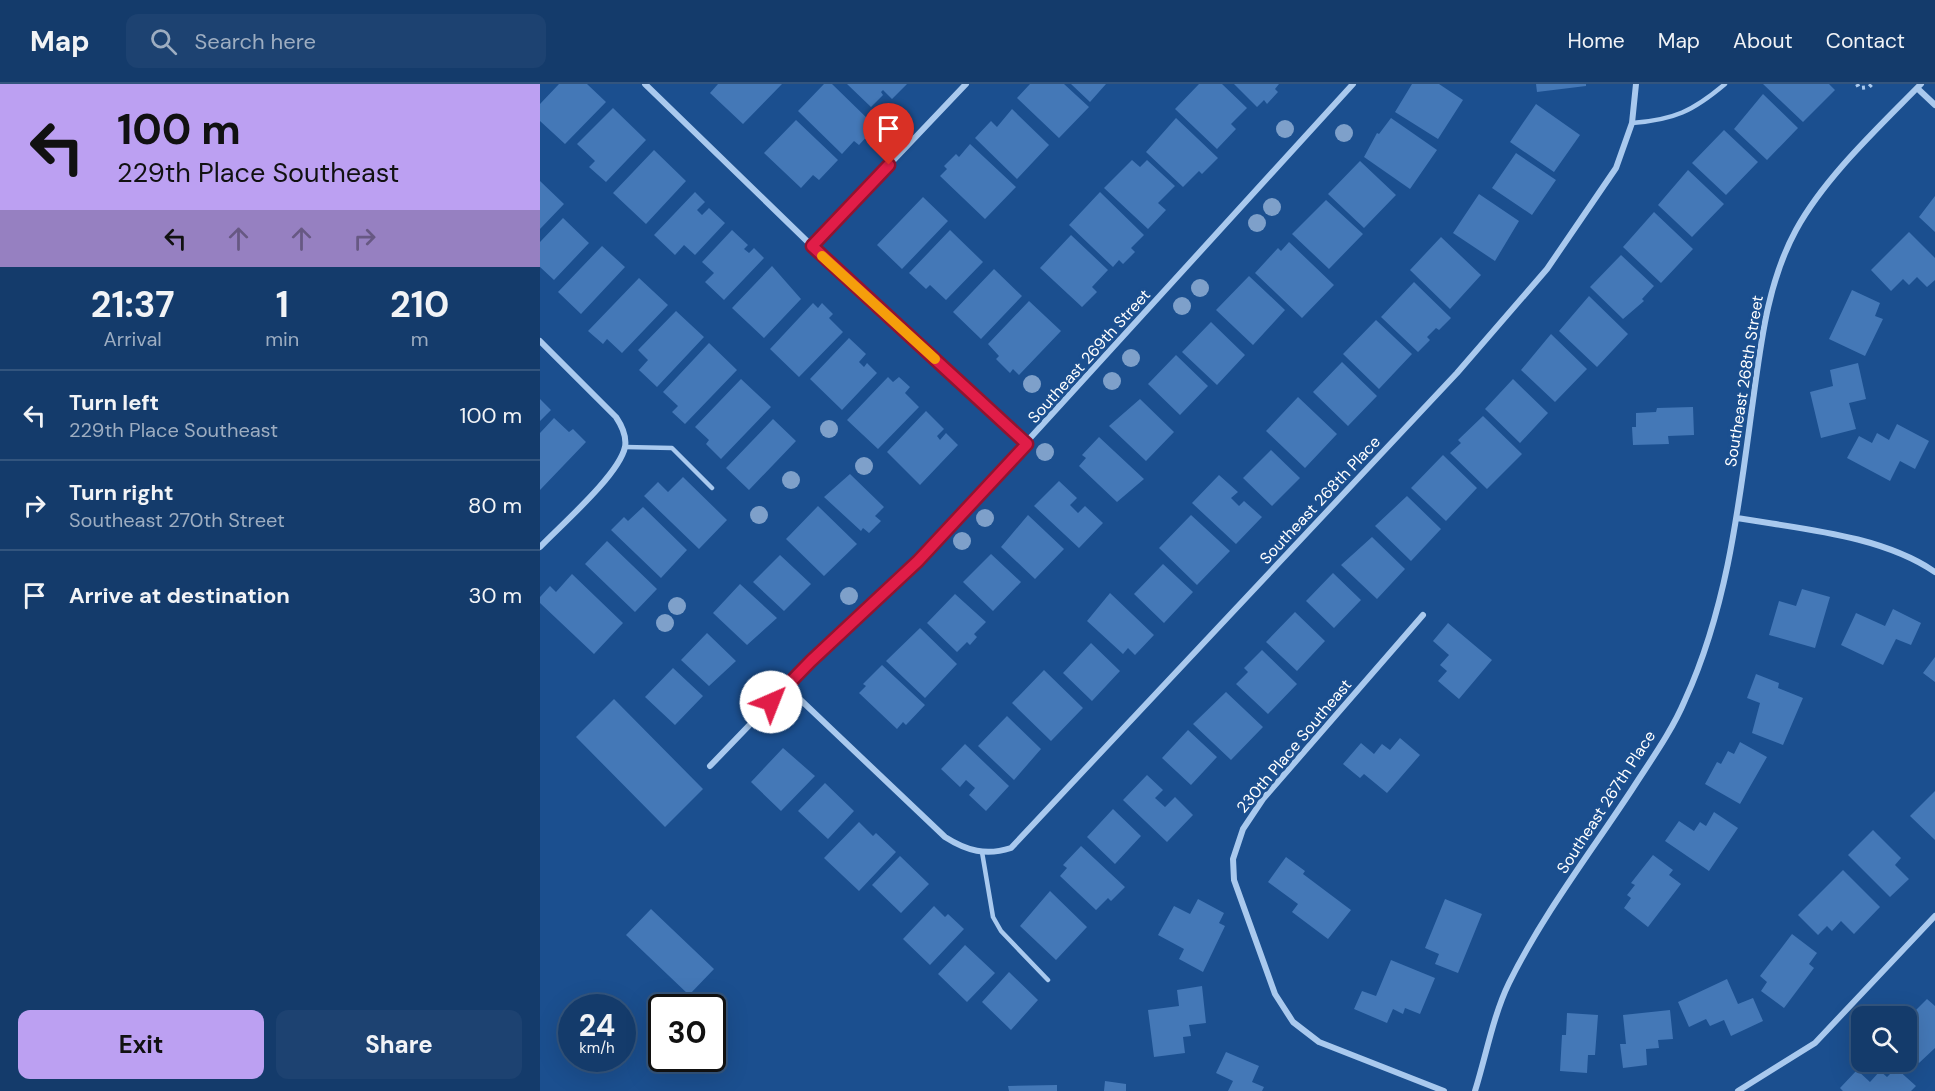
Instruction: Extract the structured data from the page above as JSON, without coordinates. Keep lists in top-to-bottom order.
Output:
{
  "streets": {
    "street": [
      "Southeast 269th Street",
      "Southeast 268th Street",
      "Southeast 268th Place",
      "230th Place Southeast",
      "Southeast 267th Place"
    ]
  },
  "crossings": [
    ["Southeast 268th Street", "Southeast 267th Place"]
  ],
  "page": {
    "header": "Map",
    "search": "Search here",
    "nav": [
      "Home",
      "Map",
      "About",
      "Contact"
    ],
    "turn": ["100 m", "229th Place Southeast"],
    "eta": [
      "21:37",
      "Arrival",
      "1",
      "min",
      "210",
      "m"
    ],
    "list": [
      {
        "name": "Turn left",
        "note": "229th Place Southeast",
        "value": "100 m"
      },
      {
        "name": "Turn right",
        "note": "Southeast 270th Street",
        "value": "80 m"
      },
      {
        "name": "Arrive at destination",
        "value": "30 m"
      }
    ],
    "speed": "24 km/h",
    "limit": "30",
    "buttons": ["Exit", "Share"]
  }
}
